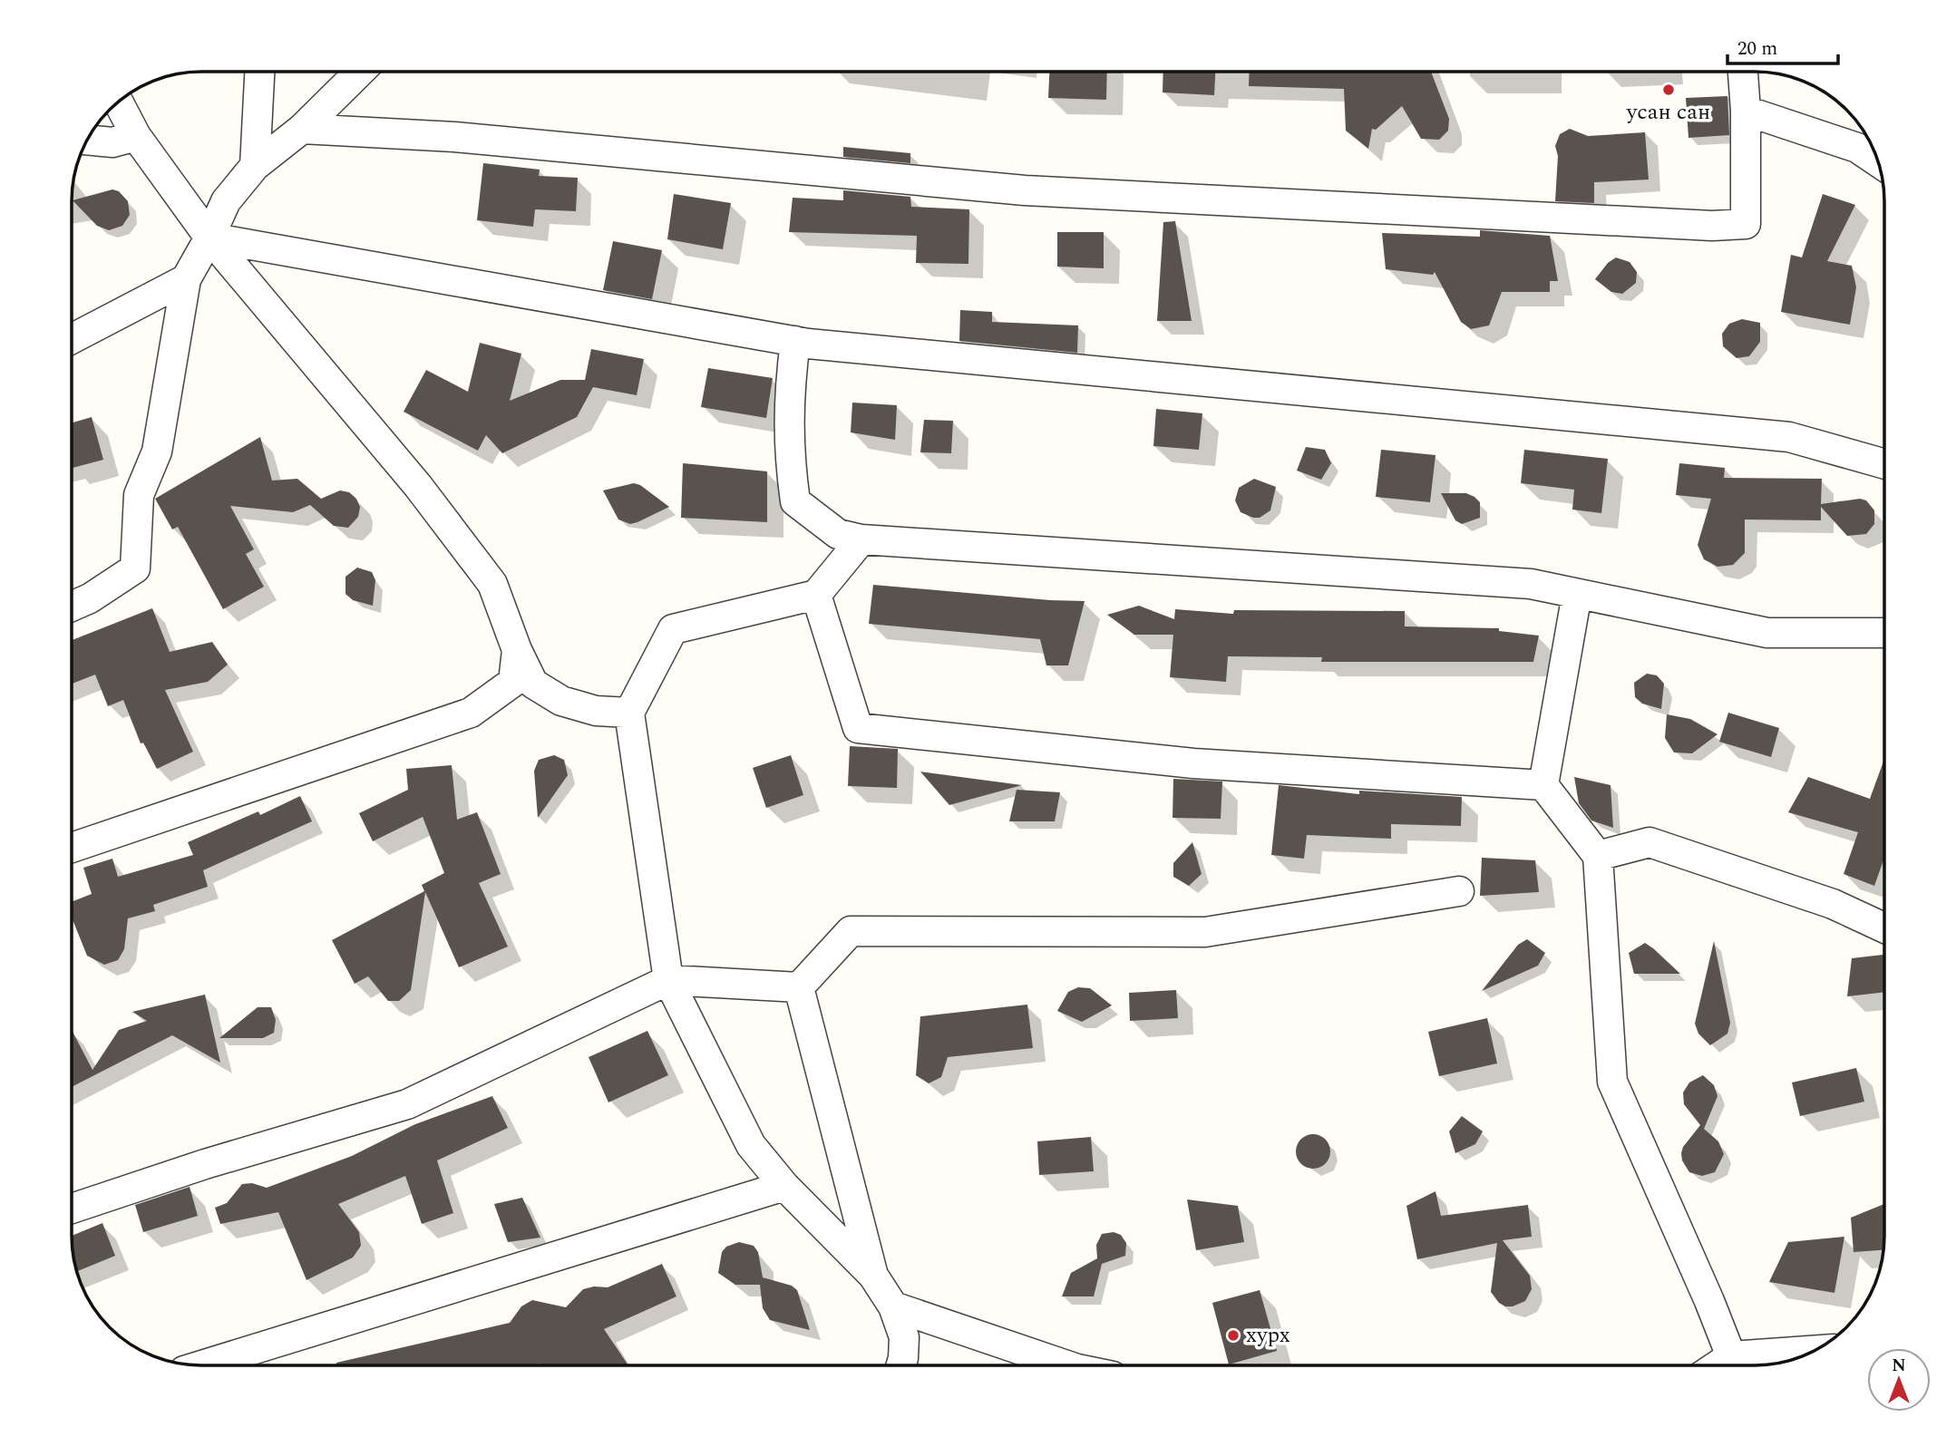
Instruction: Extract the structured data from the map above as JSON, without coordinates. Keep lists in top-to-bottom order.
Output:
{
  "places": ["усан сан", "хурх"],
  "scale_bar": "20 m",
  "north": "top"
}
